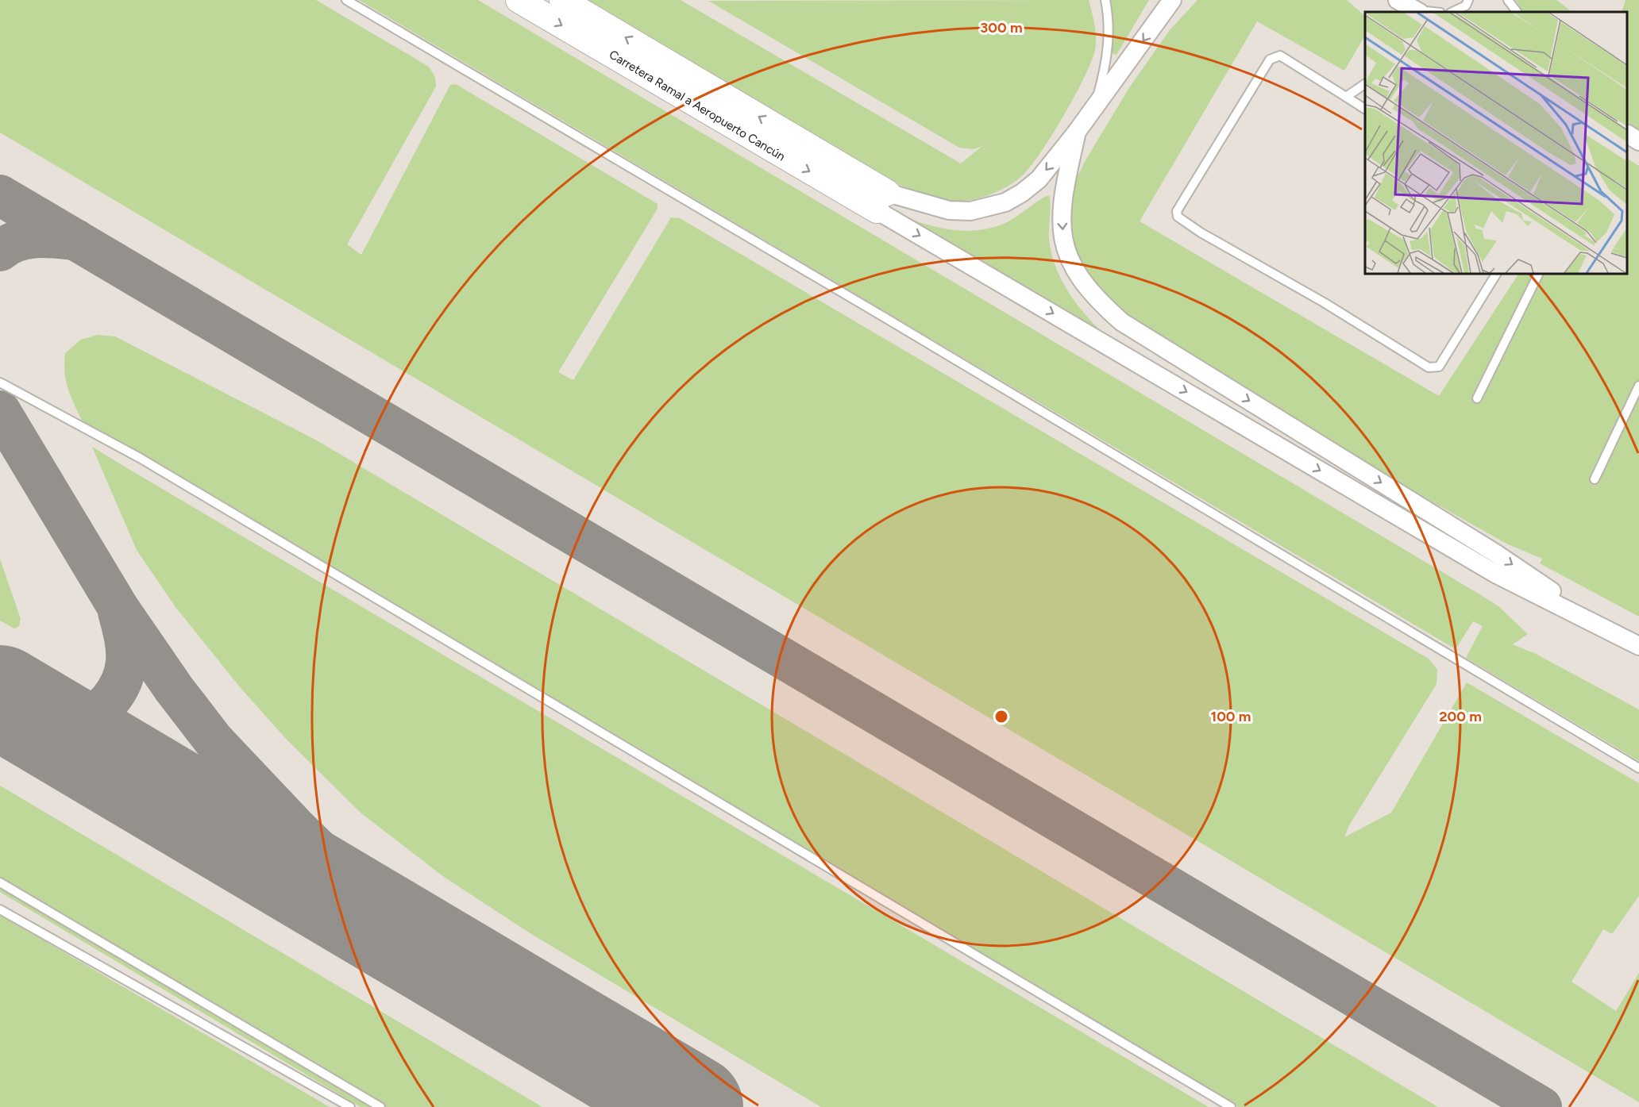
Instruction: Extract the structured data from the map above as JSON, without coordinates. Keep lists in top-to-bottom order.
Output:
{
  "streets": {
    "main road": ["Carretera Ramal a Aeropuerto Cancún"]
  },
  "rings": ["300 m", "100 m", "200 m"]
}
